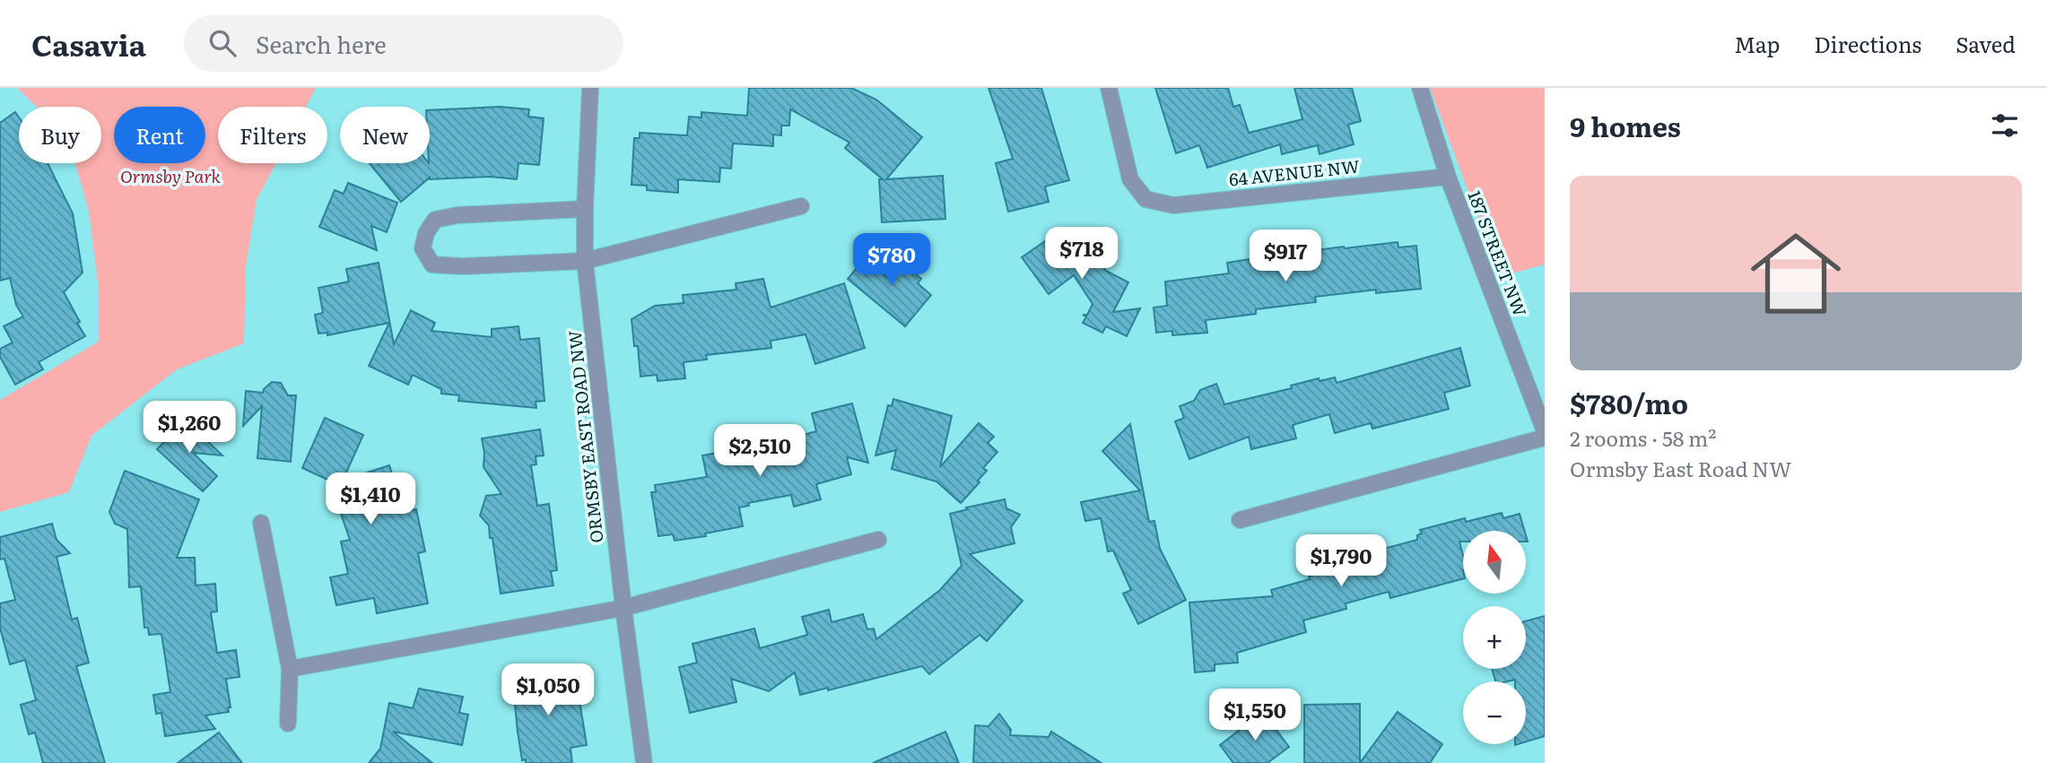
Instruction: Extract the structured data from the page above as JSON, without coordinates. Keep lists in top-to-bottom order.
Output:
{
  "streets": {
    "street": ["64 AVENUE NW", "187 STREET NW", "ORMSBY EAST ROAD NW"]
  },
  "crossings": [
    ["64 AVENUE NW", "187 STREET NW"]
  ],
  "parks": ["Ormsby Park"],
  "north": "top",
  "page": {
    "header": "Casavia",
    "search": "Search here",
    "nav": ["Map", "Directions", "Saved"],
    "heading": "9 homes",
    "chip": [
      "Buy",
      "Rent",
      "Filters",
      "New"
    ],
    "list": [
      {
        "name": "$780/mo",
        "note": "2 rooms · 58 m² · Ormsby East Road NW"
      }
    ],
    "price": [
      "$718",
      "$917",
      "$780",
      "$1,260",
      "$2,510",
      "$1,410",
      "$1,790",
      "$1,050",
      "$1,550"
    ],
    "map_buttons": ["+", "−"]
  }
}
